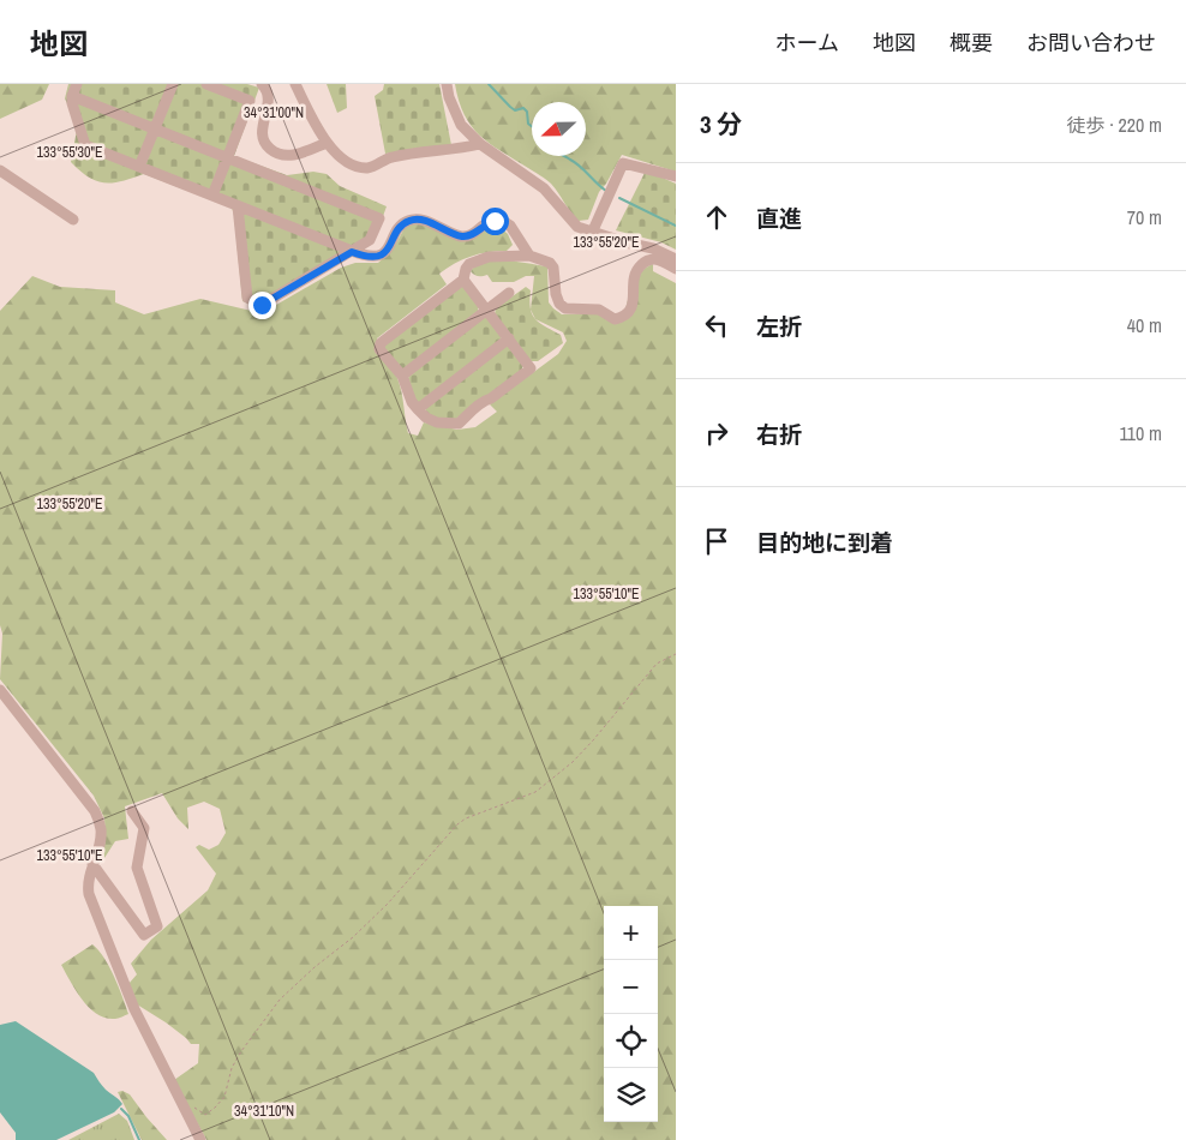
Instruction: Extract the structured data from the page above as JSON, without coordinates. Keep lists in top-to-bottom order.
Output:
{
  "north": "left",
  "page": {
    "header": "地図",
    "nav": [
      "ホーム",
      "地図",
      "概要",
      "お問い合わせ"
    ],
    "heading": ["3 分", "徒歩 · 220 m"],
    "list": [
      ["直進", "70 m"],
      ["左折", "40 m"],
      ["右折", "110 m"],
      "目的地に到着"
    ],
    "map_buttons": ["+", "−"]
  },
  "coordinates": [
    "34°31'00\"N",
    "133°55'30\"E",
    "133°55'20\"E",
    "133°55'10\"E",
    "34°31'10\"N"
  ]
}
